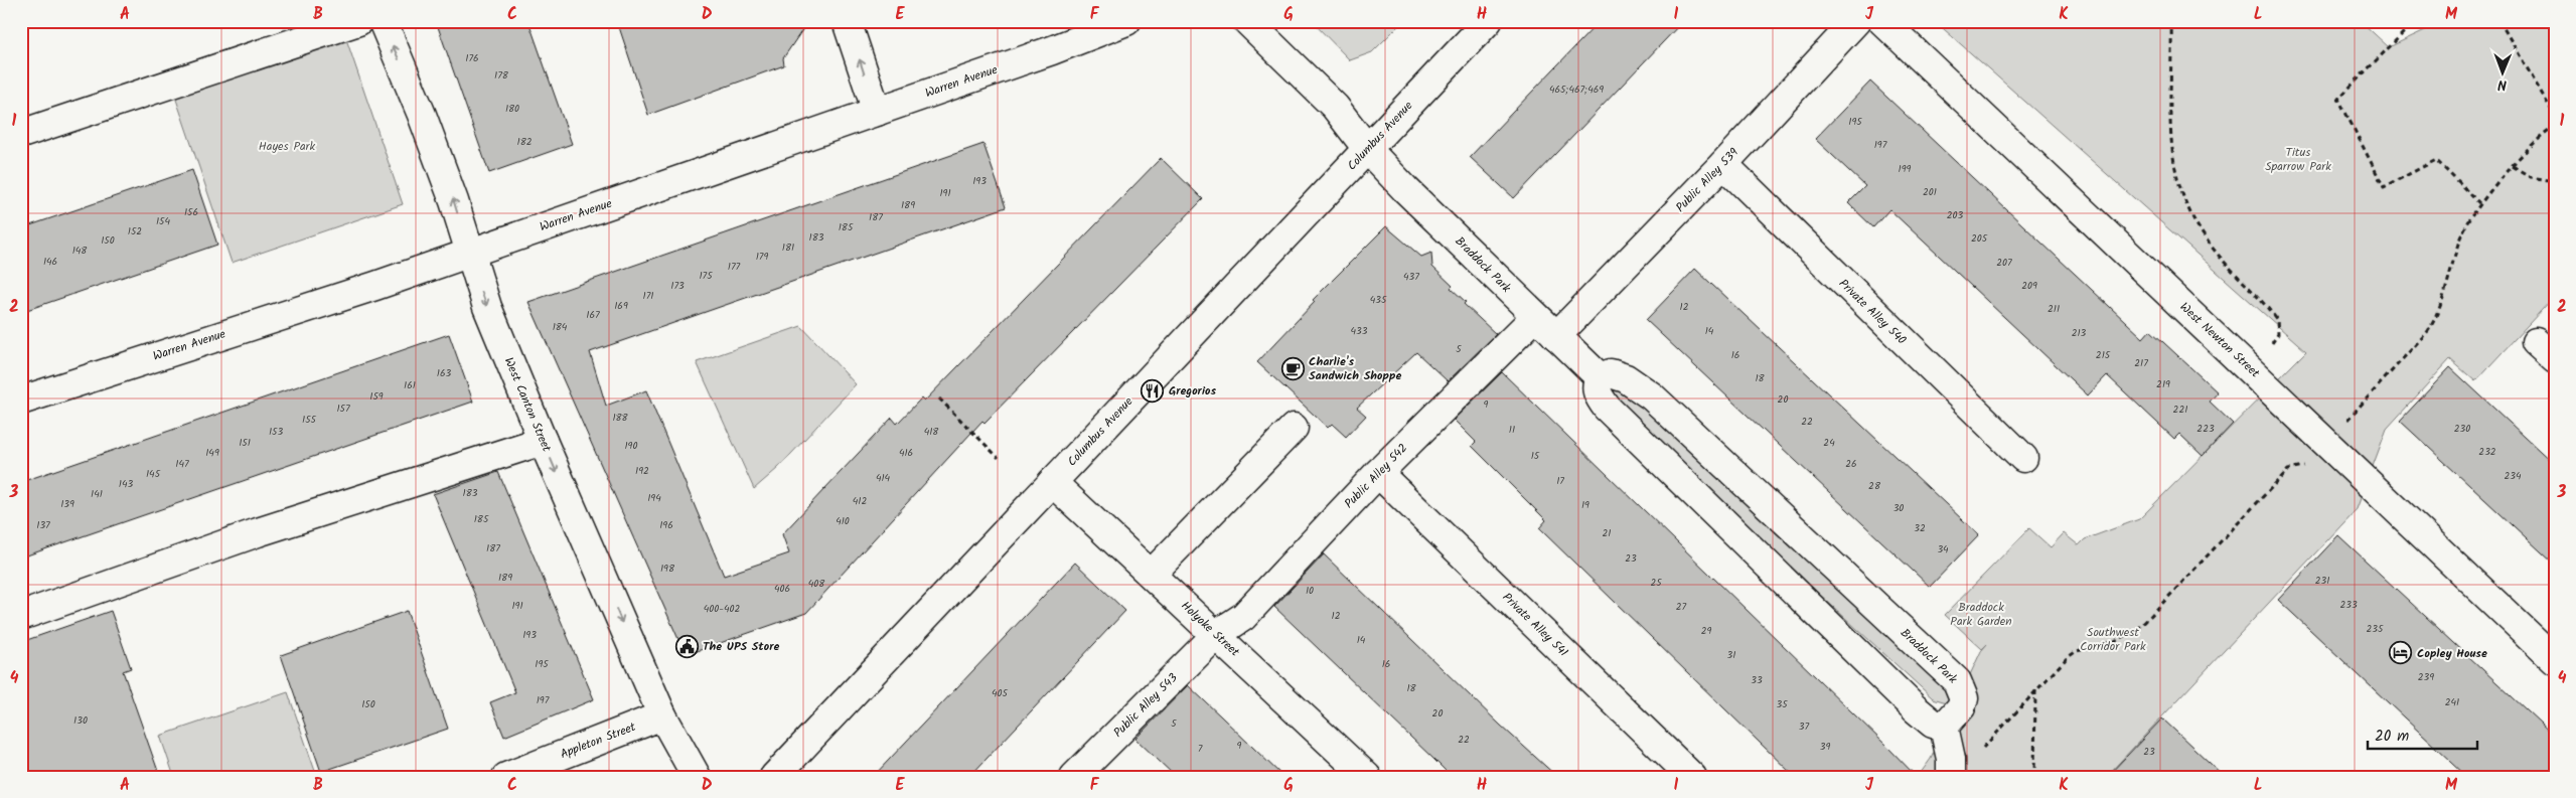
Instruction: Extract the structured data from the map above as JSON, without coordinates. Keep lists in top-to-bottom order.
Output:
{
  "streets": {
    "street": [
      "Warren Avenue",
      "Columbus Avenue",
      "Public Alley 539",
      "Braddock Park",
      "Private Alley 540",
      "West Newton Street",
      "West Canton Street",
      "Public Alley 542",
      "Private Alley 541",
      "Holyoke Street",
      "Public Alley 543",
      "Appleton Street"
    ]
  },
  "crossings": [
    ["Warren Avenue", "West Canton Street"],
    ["Columbus Avenue", "Braddock Park"],
    ["Columbus Avenue", "Holyoke Street"],
    ["Public Alley 539", "Braddock Park"],
    ["Public Alley 539", "Private Alley 540"],
    ["Braddock Park", "Public Alley 542"],
    ["West Canton Street", "Appleton Street"],
    ["Public Alley 542", "Private Alley 541"],
    ["Public Alley 542", "Holyoke Street"],
    ["Public Alley 542", "Public Alley 543"],
    ["Holyoke Street", "Public Alley 543"]
  ],
  "parks": [
    "Hayes Park",
    "Titus Sparrow Park",
    "Braddock Park Garden",
    "Southwest Corridor Park"
  ],
  "places": {
    "cafe": ["Charlie's Sandwich Shoppe"],
    "restaurant": ["Gregorios"],
    "public building": ["The UPS Store"],
    "hotel": ["Copley House"]
  },
  "house_numbers": [
    "176",
    "178",
    "465;467;469",
    "180",
    "195",
    "182",
    "197",
    "199",
    "193",
    "201",
    "191",
    "189",
    "156",
    "203",
    "187",
    "154",
    "185",
    "152",
    "183",
    "205",
    "150",
    "181",
    "148",
    "179",
    "146",
    "207",
    "177",
    "175",
    "437",
    "173",
    "209",
    "171",
    "435",
    "169",
    "12",
    "211",
    "167",
    "184",
    "433",
    "14",
    "213",
    "5",
    "16",
    "215",
    "217",
    "163",
    "18",
    "219",
    "161",
    "159",
    "20",
    "9",
    "157",
    "221",
    "188",
    "155",
    "22",
    "223",
    "230",
    "11",
    "153",
    "418",
    "151",
    "24",
    "190",
    "232",
    "149",
    "416",
    "15",
    "147",
    "26",
    "192",
    "145",
    "234",
    "414",
    "17",
    "143",
    "28",
    "183",
    "141",
    "194",
    "412",
    "139",
    "19",
    "30",
    "185",
    "410",
    "137",
    "196",
    "32",
    "21",
    "187",
    "34",
    "23",
    "198",
    "189",
    "231",
    "25",
    "408",
    "406",
    "10",
    "233",
    "191",
    "27",
    "400-402",
    "12",
    "235",
    "29",
    "193",
    "14",
    "31",
    "195",
    "16",
    "239",
    "33",
    "18",
    "405",
    "197",
    "241",
    "150",
    "35",
    "20",
    "130",
    "5",
    "37",
    "22",
    "9",
    "39",
    "7",
    "23"
  ],
  "scale_bar": "20 m",
  "north": "bottom",
  "grid": {
    "columns": [
      "A",
      "B",
      "C",
      "D",
      "E",
      "F",
      "G",
      "H",
      "I",
      "J",
      "K",
      "L",
      "M"
    ],
    "rows": [
      "1",
      "2",
      "3",
      "4"
    ]
  }
}
